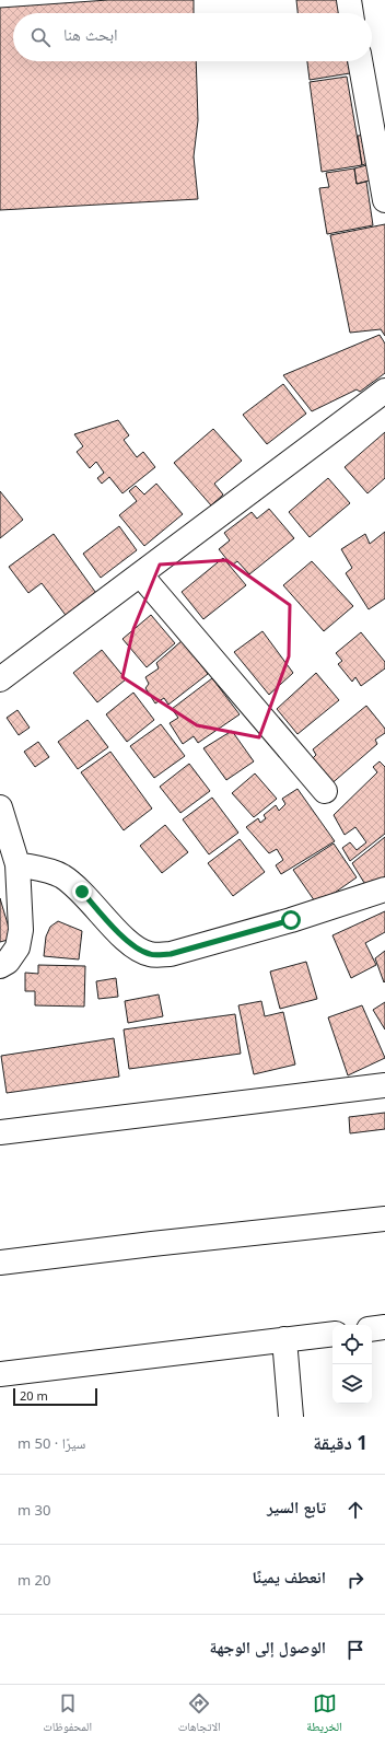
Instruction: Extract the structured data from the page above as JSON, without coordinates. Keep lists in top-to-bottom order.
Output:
{
  "scale_bar": "20 m",
  "page": {
    "search": "ابحث هنا",
    "scale": "20 m",
    "heading": ["1 دقيقة", "سيرًا · 50 m"],
    "list": [
      ["تابع السير", "30 m"],
      ["انعطف يمينًا", "20 m"],
      "الوصول إلى الوجهة"
    ],
    "nav": ["الخريطة", "الاتجاهات", "المحفوظات"]
  }
}
